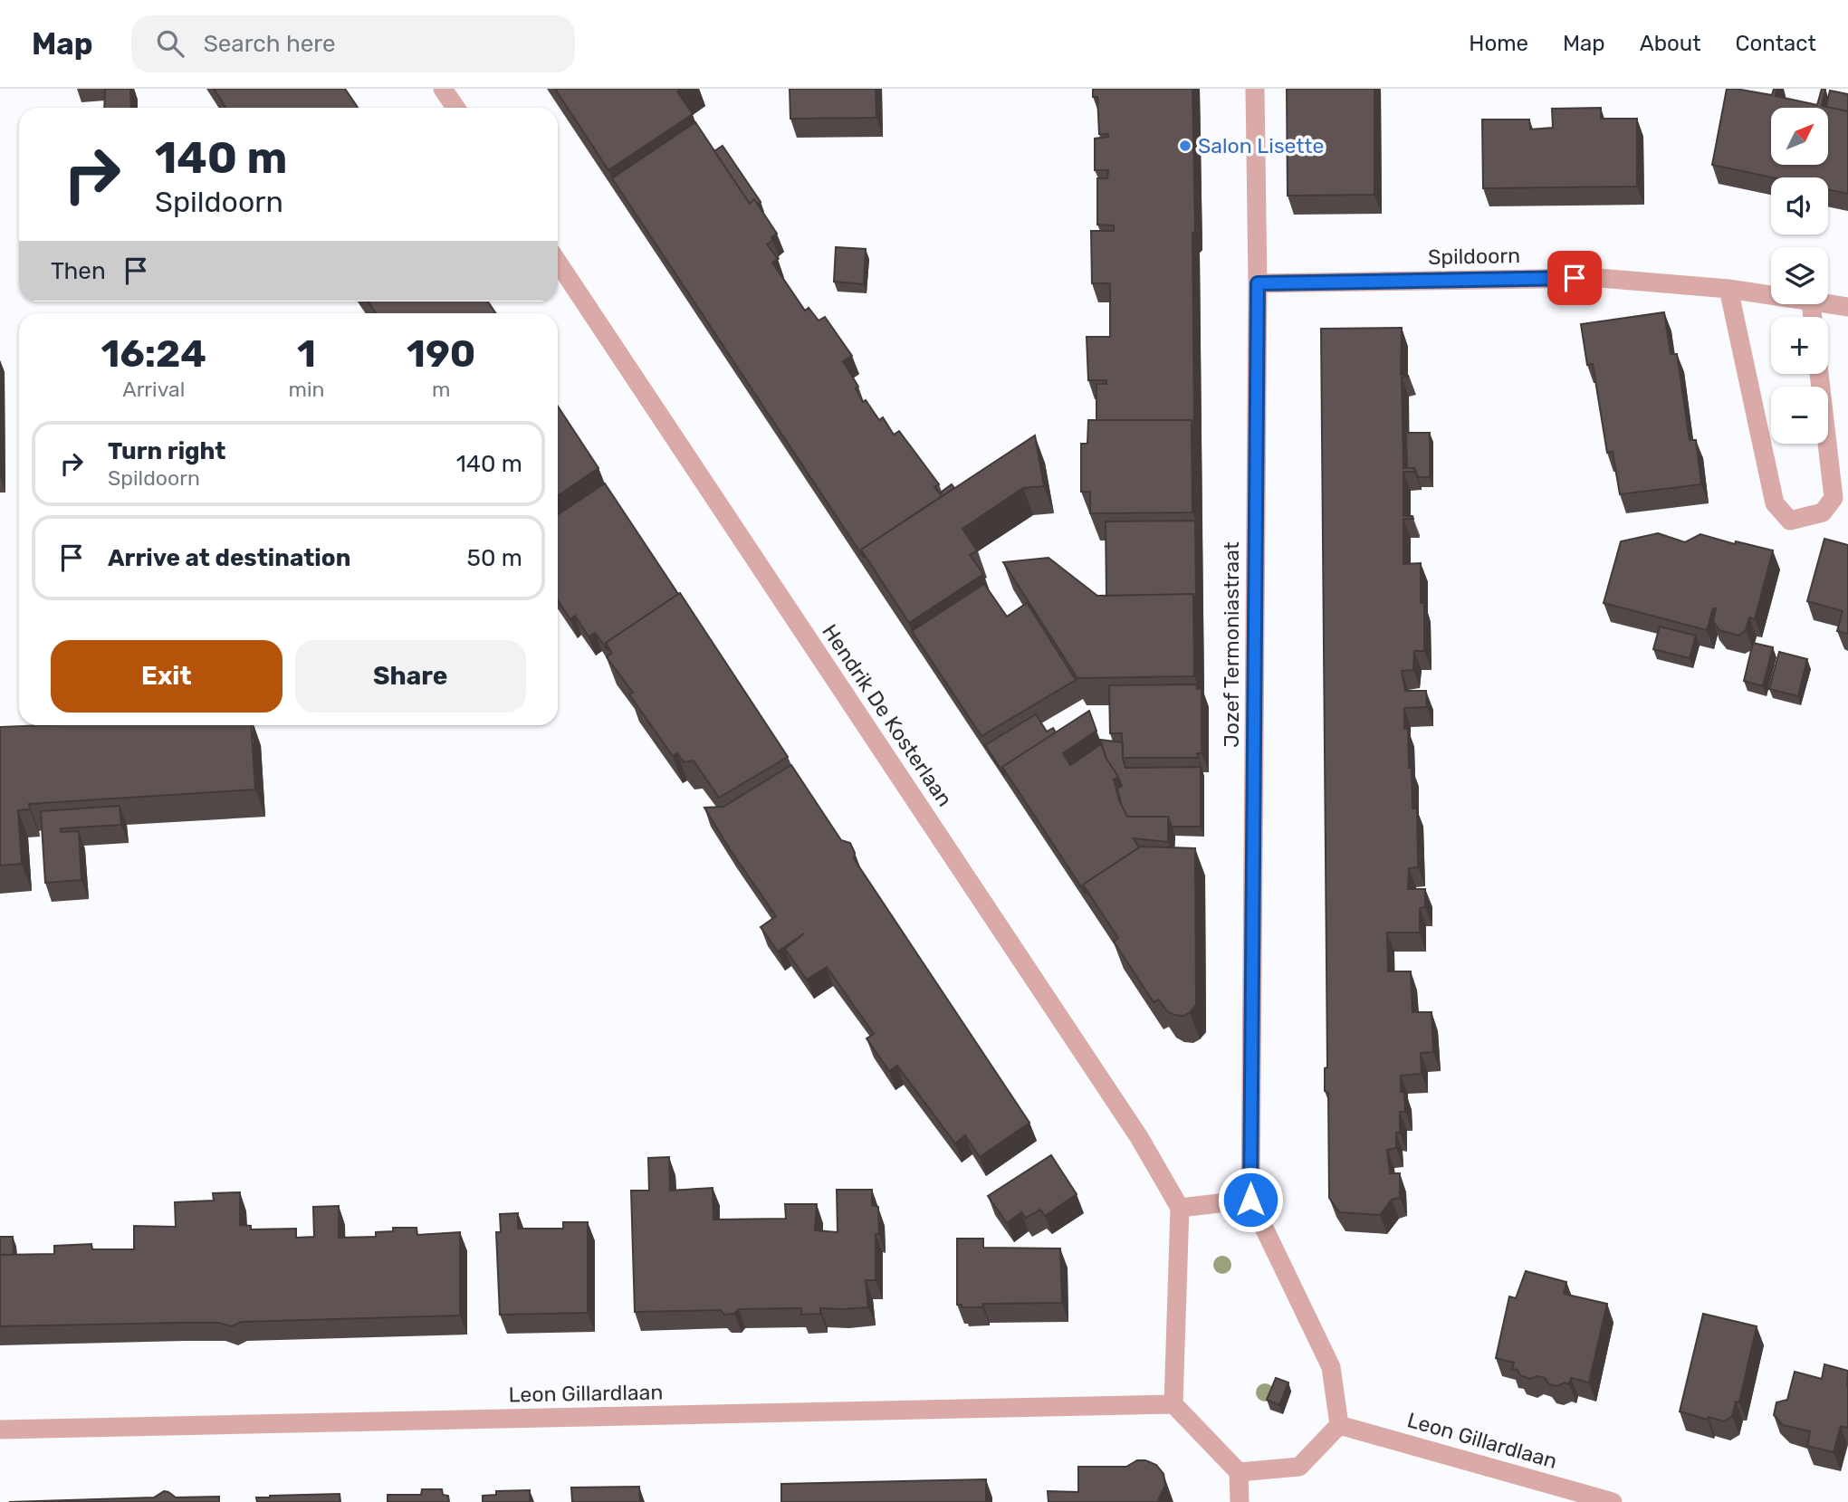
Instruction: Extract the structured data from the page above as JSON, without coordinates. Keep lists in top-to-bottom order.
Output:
{
  "streets": {
    "street": [
      "Spildoorn",
      "Jozef Termoniastraat",
      "Hendrik De Kosterlaan",
      "Leon Gillardlaan"
    ]
  },
  "crossings": [
    ["Spildoorn", "Jozef Termoniastraat"]
  ],
  "places": ["Salon Lisette"],
  "north": "top right",
  "page": {
    "header": "Map",
    "search": "Search here",
    "nav": [
      "Home",
      "Map",
      "About",
      "Contact"
    ],
    "map_buttons": ["+", "−"],
    "turn": ["140 m", "Spildoorn"],
    "then": "Then",
    "eta": [
      "16:24",
      "Arrival",
      "1",
      "min",
      "190",
      "m"
    ],
    "list": [
      {
        "name": "Turn right",
        "note": "Spildoorn",
        "value": "140 m"
      },
      {
        "name": "Arrive at destination",
        "value": "50 m"
      }
    ],
    "buttons": ["Exit", "Share"]
  }
}
